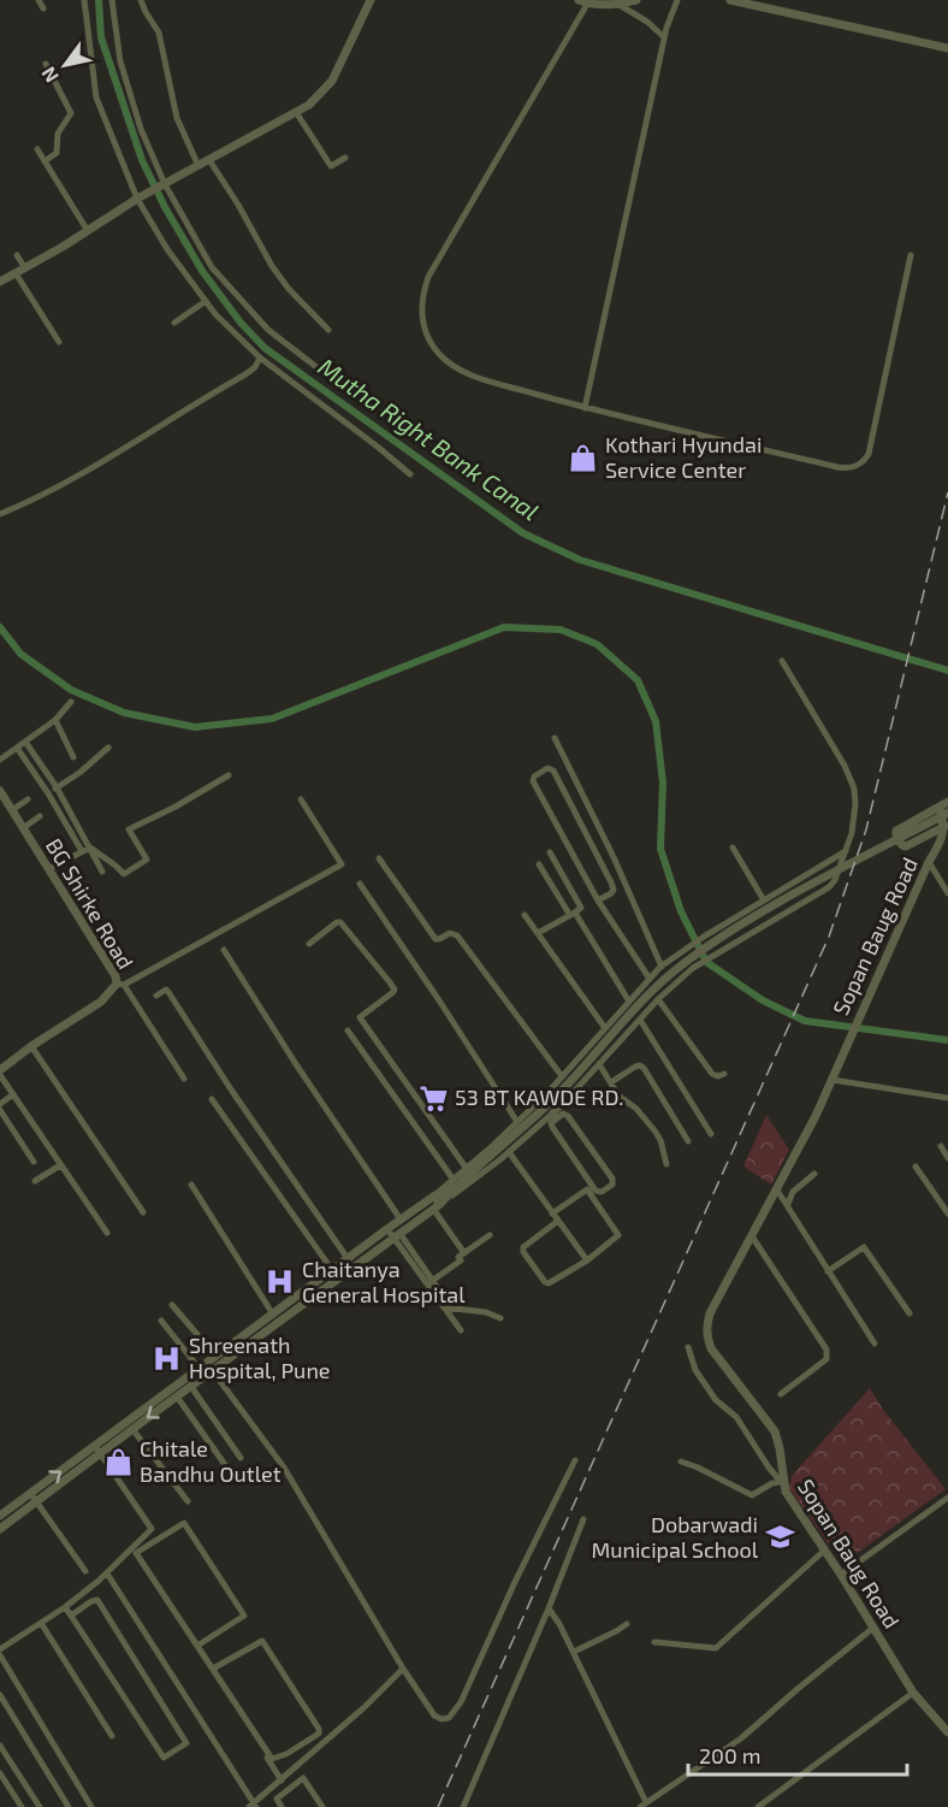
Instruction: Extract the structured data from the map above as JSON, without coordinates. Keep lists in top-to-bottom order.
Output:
{
  "streets": {
    "street": ["BG Shirke Road", "Sopan Baug Road"]
  },
  "water": ["Mutha Right Bank Canal"],
  "places": {
    "shop": ["Kothari Hyundai Service Center", "Chitale Bandhu Outlet"],
    "supermarket": ["53 BT KAWDE RD."],
    "hospital": ["Chaitanya General Hospital", "Shreenath Hospital, Pune"],
    "school or university": ["Dobarwadi Municipal School"]
  },
  "scale_bar": "200 m",
  "north": "bottom left"
}
